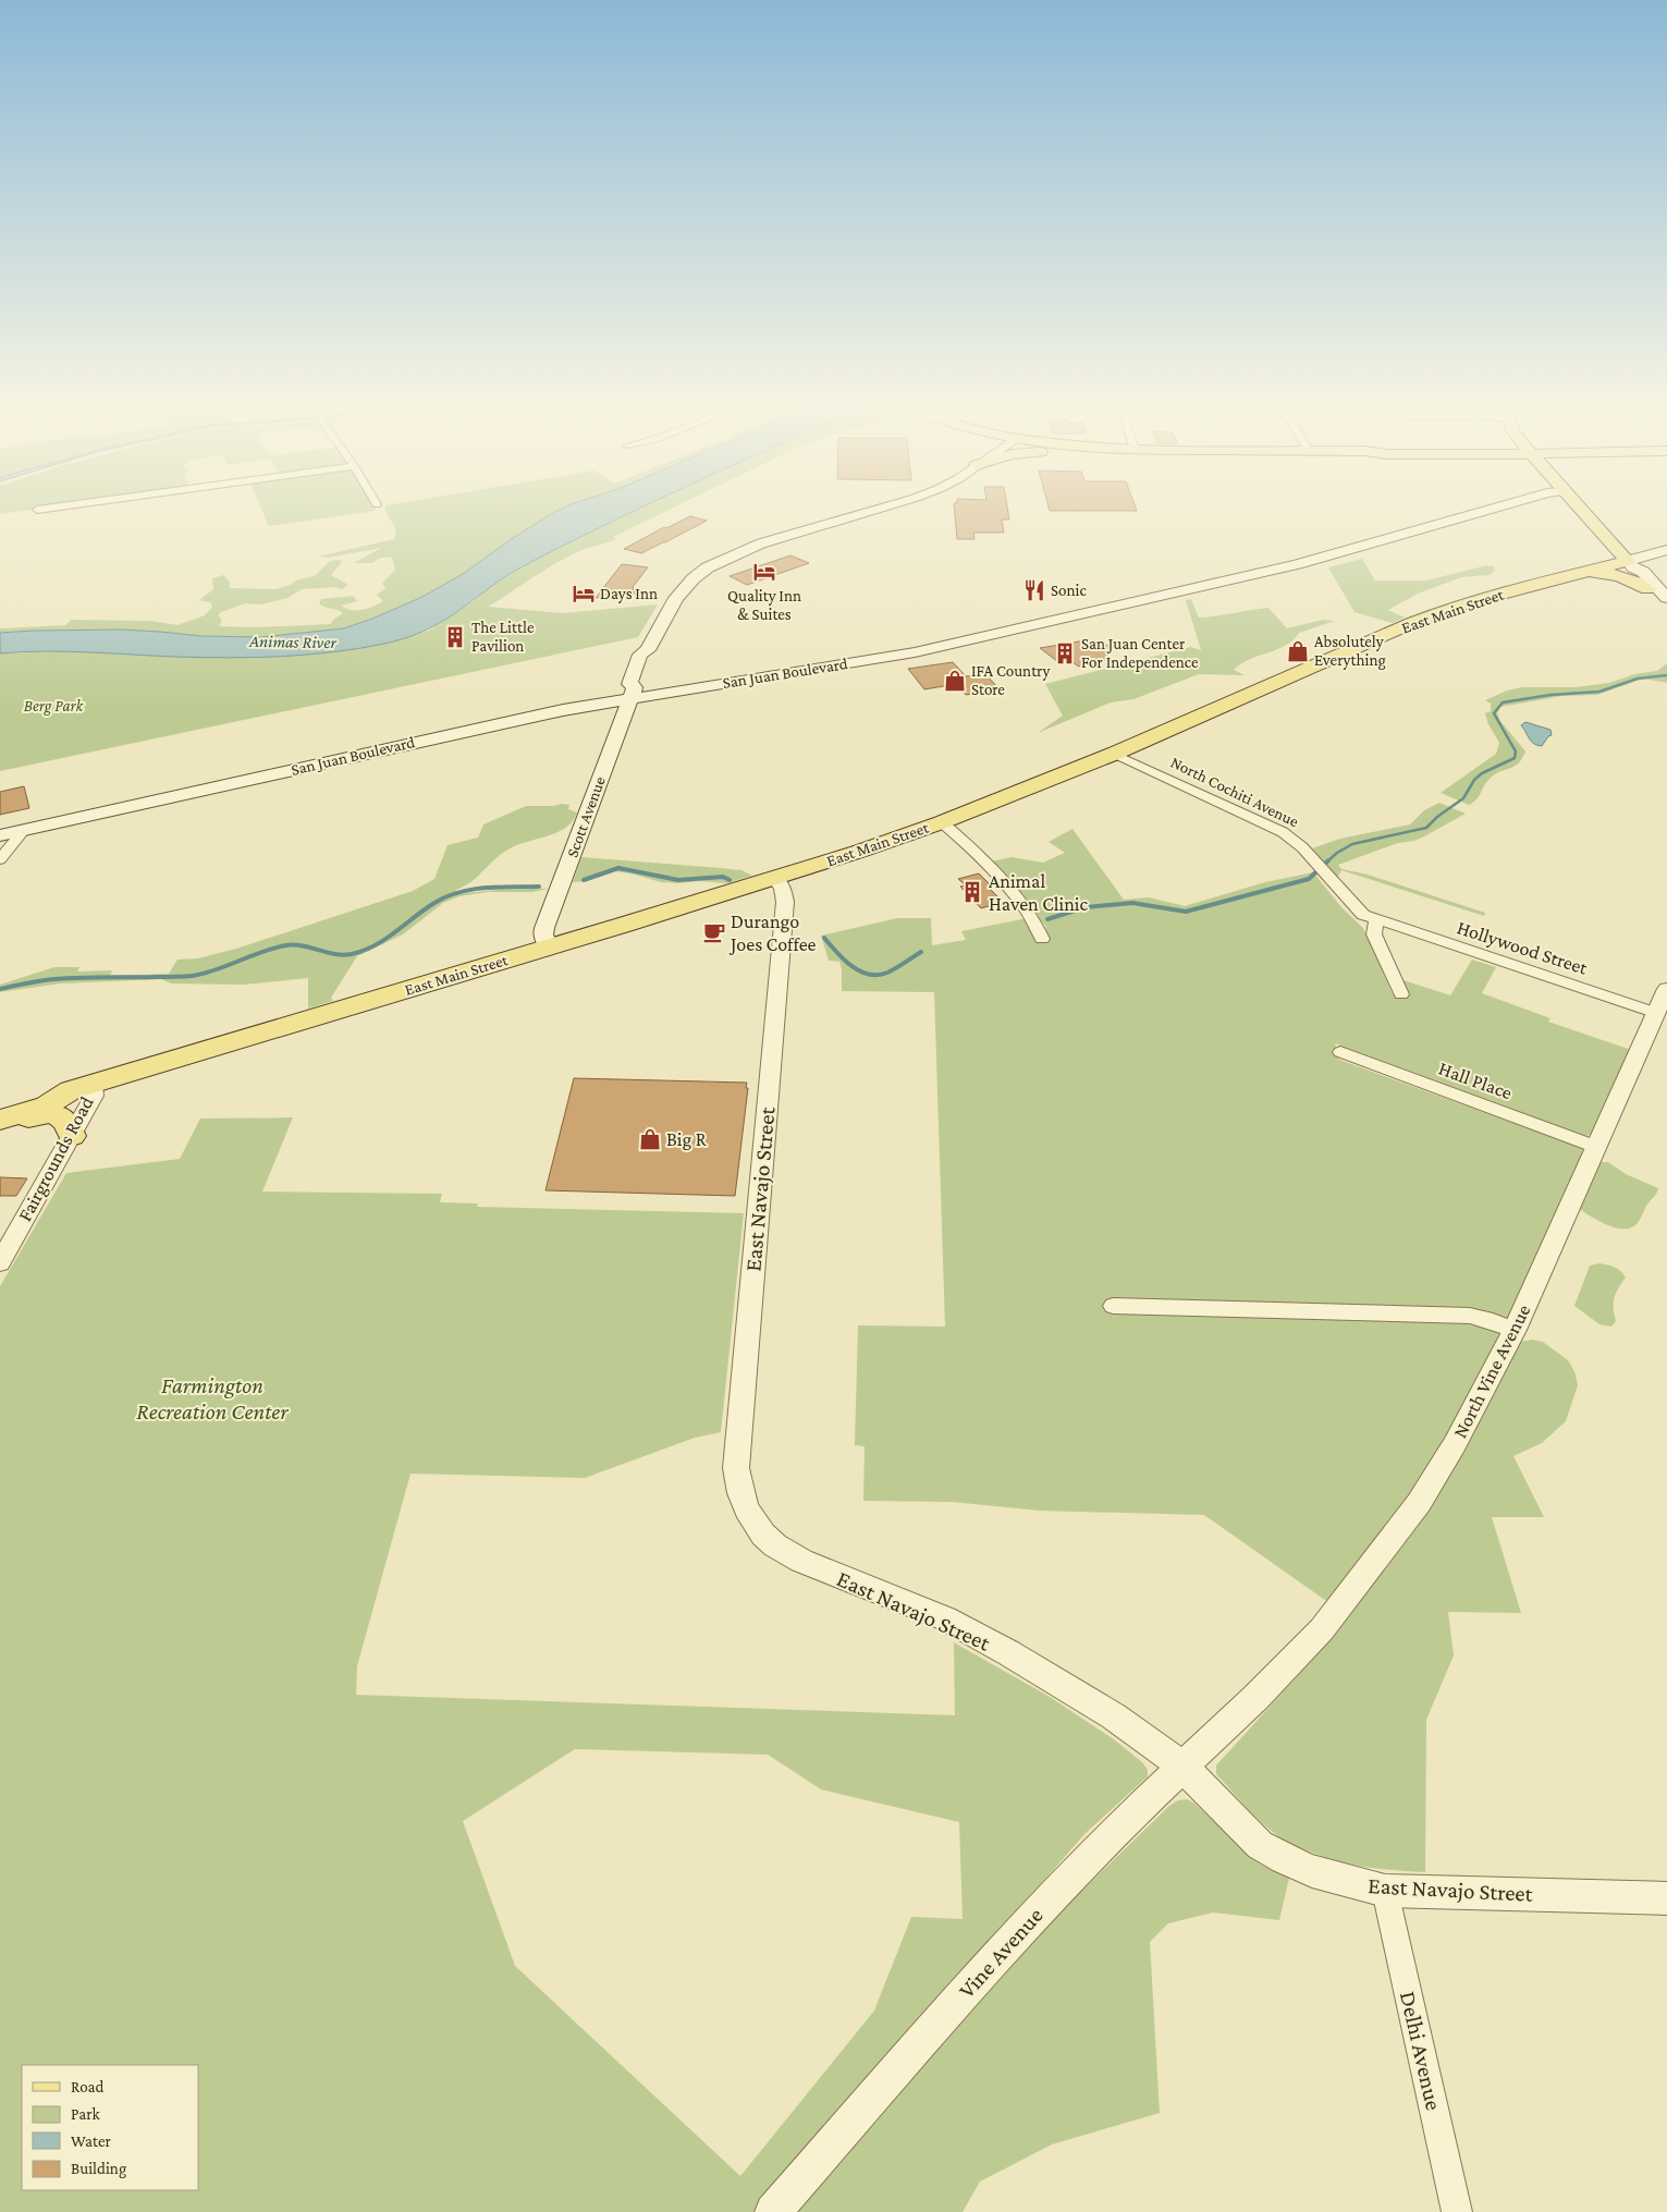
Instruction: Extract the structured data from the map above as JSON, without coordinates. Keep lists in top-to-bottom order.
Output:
{
  "streets": {
    "main road": ["East Main Street", "San Juan Boulevard", "Scott Avenue"],
    "street": [
      "North Cochiti Avenue",
      "Hollywood Street",
      "Hall Place",
      "Fairgrounds Road",
      "East Navajo Street",
      "North Vine Avenue",
      "Vine Avenue",
      "Delhi Avenue"
    ]
  },
  "crossings": [
    ["East Main Street", "North Cochiti Avenue"],
    ["East Main Street", "Scott Avenue"],
    ["East Main Street", "Fairgrounds Road"],
    ["East Main Street", "East Navajo Street"],
    ["San Juan Boulevard", "Scott Avenue"],
    ["North Cochiti Avenue", "Hollywood Street"],
    ["Hollywood Street", "North Vine Avenue"],
    ["Hall Place", "North Vine Avenue"],
    ["East Navajo Street", "Vine Avenue"],
    ["East Navajo Street", "Delhi Avenue"],
    ["North Vine Avenue", "Vine Avenue"]
  ],
  "water": ["Animas River"],
  "parks": ["Berg Park", "Farmington Recreation Center"],
  "places": {
    "hotel": ["Quality Inn & Suites", "Days Inn"],
    "restaurant": ["Sonic"],
    "building": ["The Little Pavilion", "San Juan Center For Independence", "Animal Haven Clinic"],
    "shop": ["Absolutely Everything", "IFA Country Store", "Big R"],
    "cafe": ["Durango Joes Coffee"]
  },
  "legend": [
    "Road",
    "Park",
    "Water",
    "Building"
  ]
}
